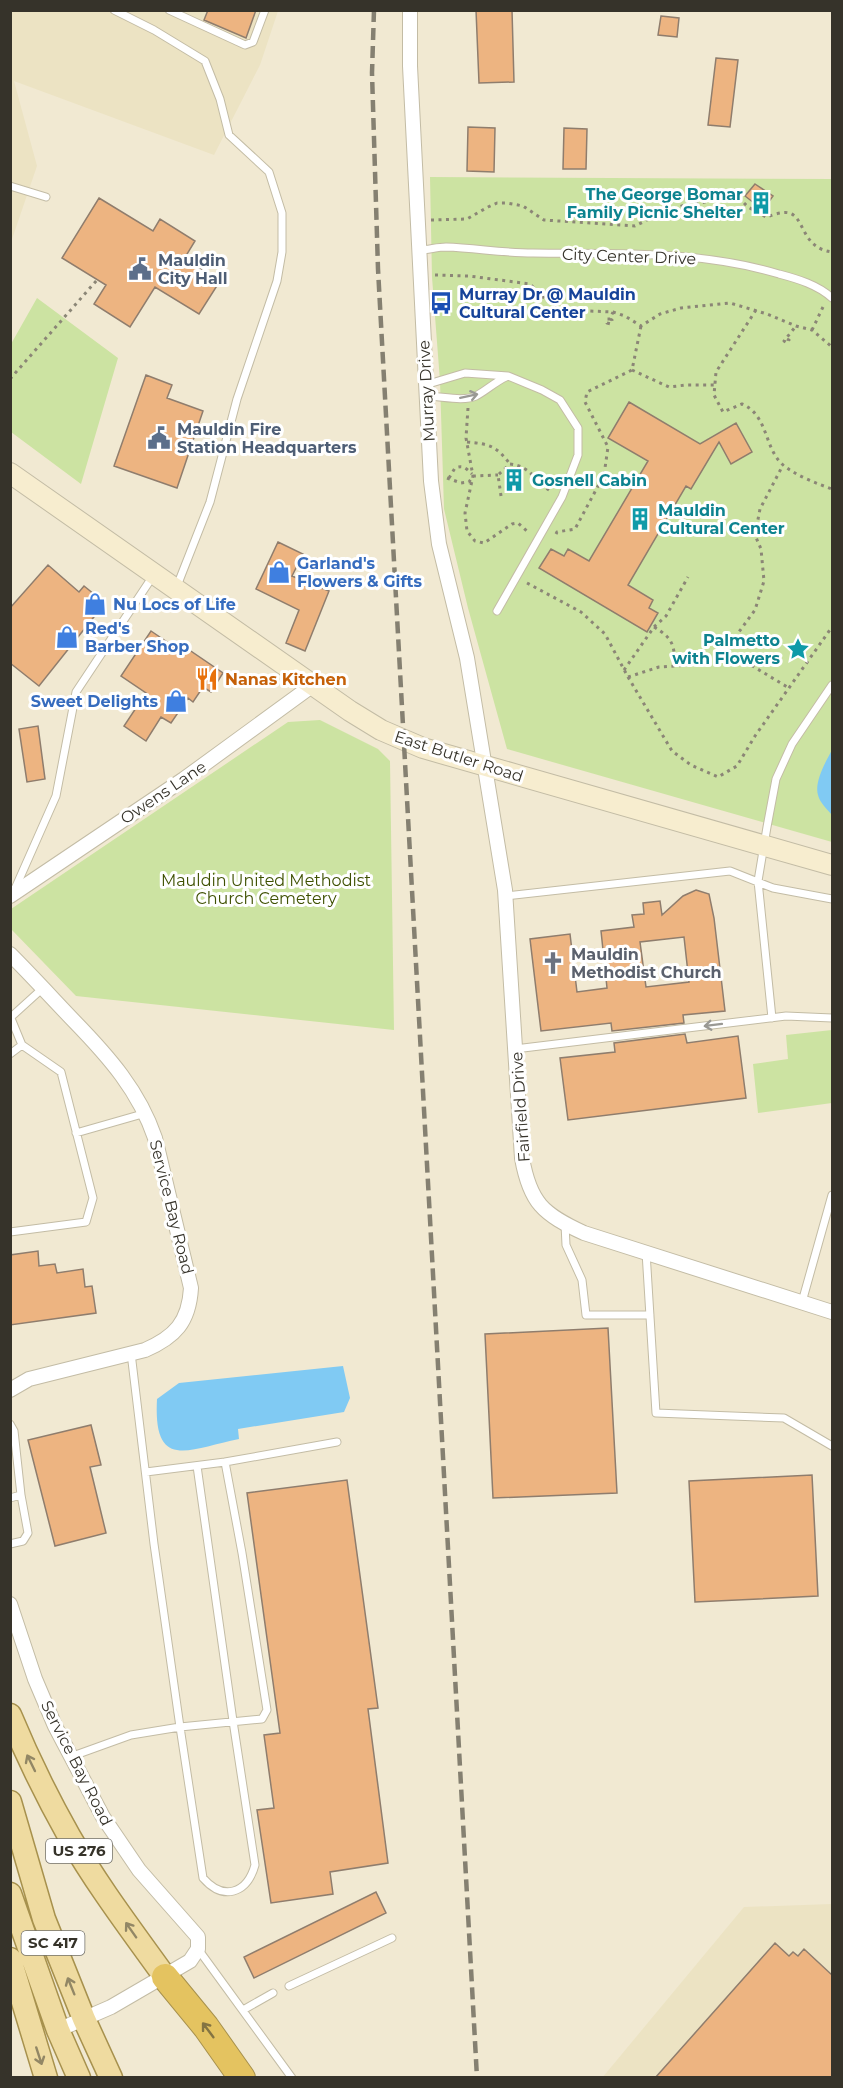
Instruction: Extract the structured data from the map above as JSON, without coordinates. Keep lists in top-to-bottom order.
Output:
{
  "streets": {
    "highway": ["US 276"],
    "main road": ["East Butler Road", "SC 417"],
    "street": [
      "Murray Drive",
      "Owens Lane",
      "Fairfield Drive",
      "Service Bay Road"
    ],
    "lane": ["City Center Drive"]
  },
  "crossings": [
    ["City Center Drive", "Murray Drive"],
    ["Murray Drive", "East Butler Road"],
    ["Murray Drive", "Fairfield Drive"],
    ["East Butler Road", "Owens Lane"],
    ["East Butler Road", "Fairfield Drive"]
  ],
  "parks": ["Mauldin United Methodist Church Cemetery"],
  "places": {
    "building": ["The George Bomar Family Picnic Shelter", "Gosnell Cabin", "Mauldin Cultural Center"],
    "public building": ["Mauldin City Hall", "Mauldin Fire Station Headquarters"],
    "bus stop": ["Murray Dr @ Mauldin Cultural Center"],
    "shop": [
      "Garland's Flowers & Gifts",
      "Nu Locs of Life",
      "Red's Barber Shop",
      "Sweet Delights"
    ],
    "place": ["Palmetto with Flowers"],
    "restaurant": ["Nanas Kitchen"],
    "church": ["Mauldin Methodist Church"]
  }
}
